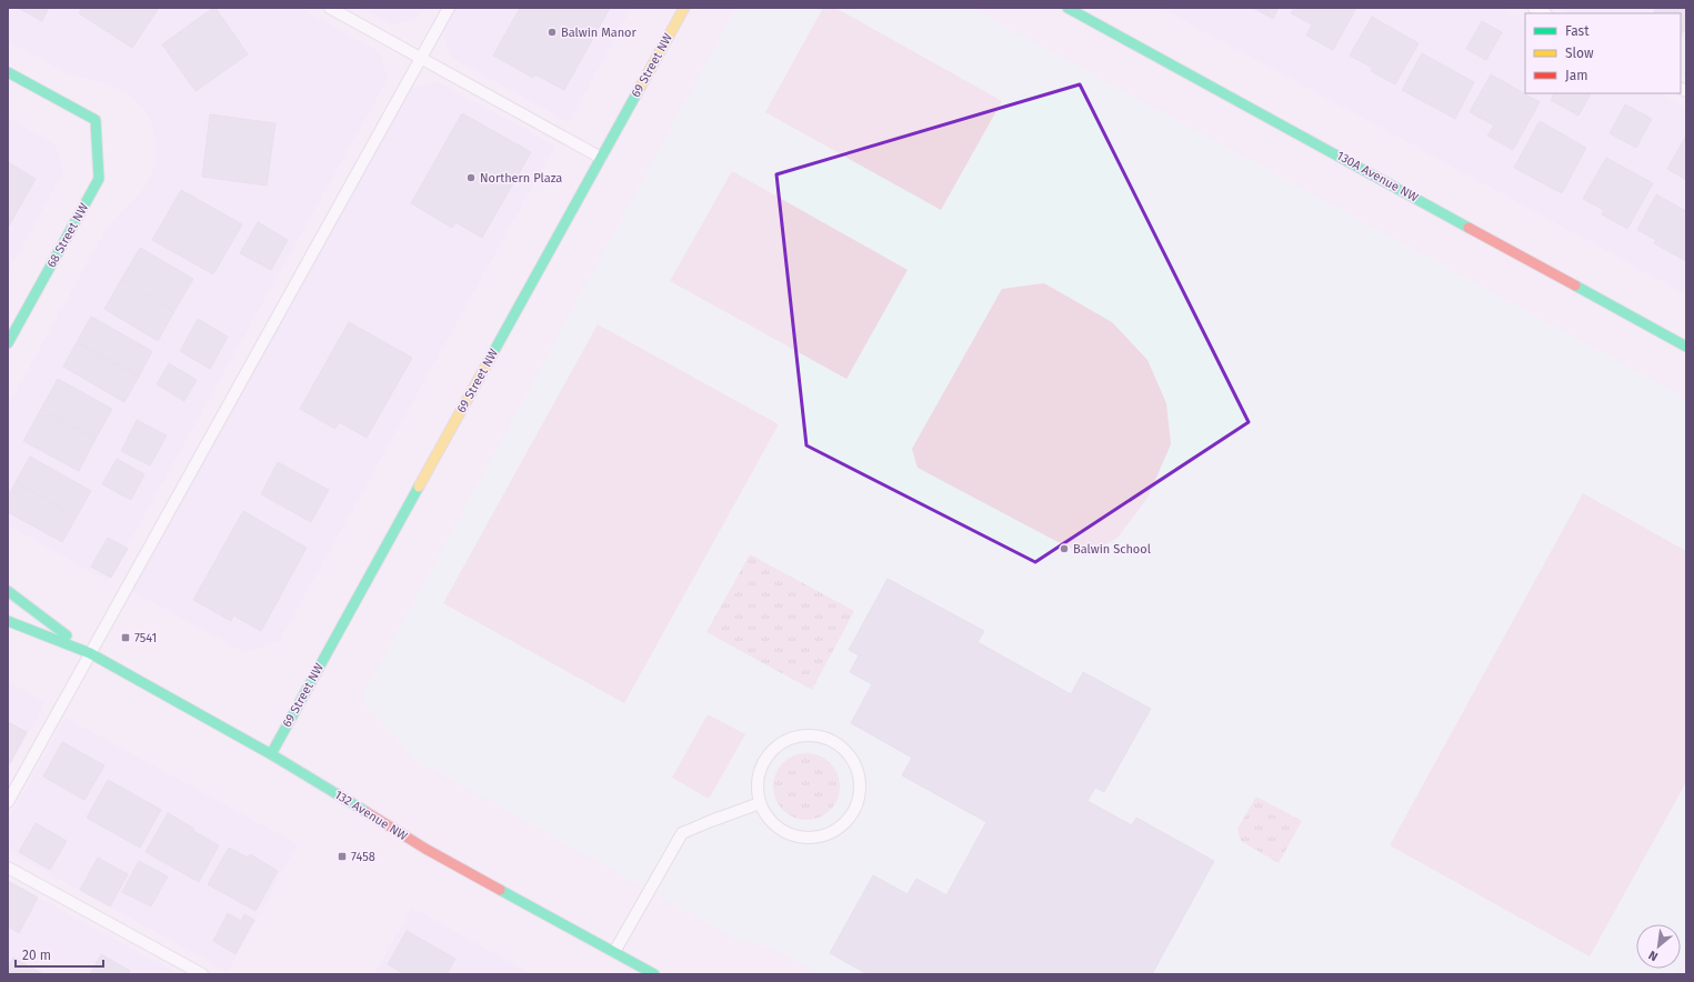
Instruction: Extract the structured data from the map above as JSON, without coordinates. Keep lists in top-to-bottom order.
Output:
{
  "streets": {
    "street": [
      "69 Street NW",
      "130A Avenue NW",
      "68 Street NW",
      "132 Avenue NW"
    ]
  },
  "crossings": [
    ["69 Street NW", "132 Avenue NW"]
  ],
  "places": {
    "other": ["Balwin Manor", "Northern Plaza", "Balwin School"],
    "transit": ["7541", "7458"]
  },
  "legend": ["Fast", "Slow", "Jam"],
  "scale_bar": "20 m",
  "north": "bottom left"
}
